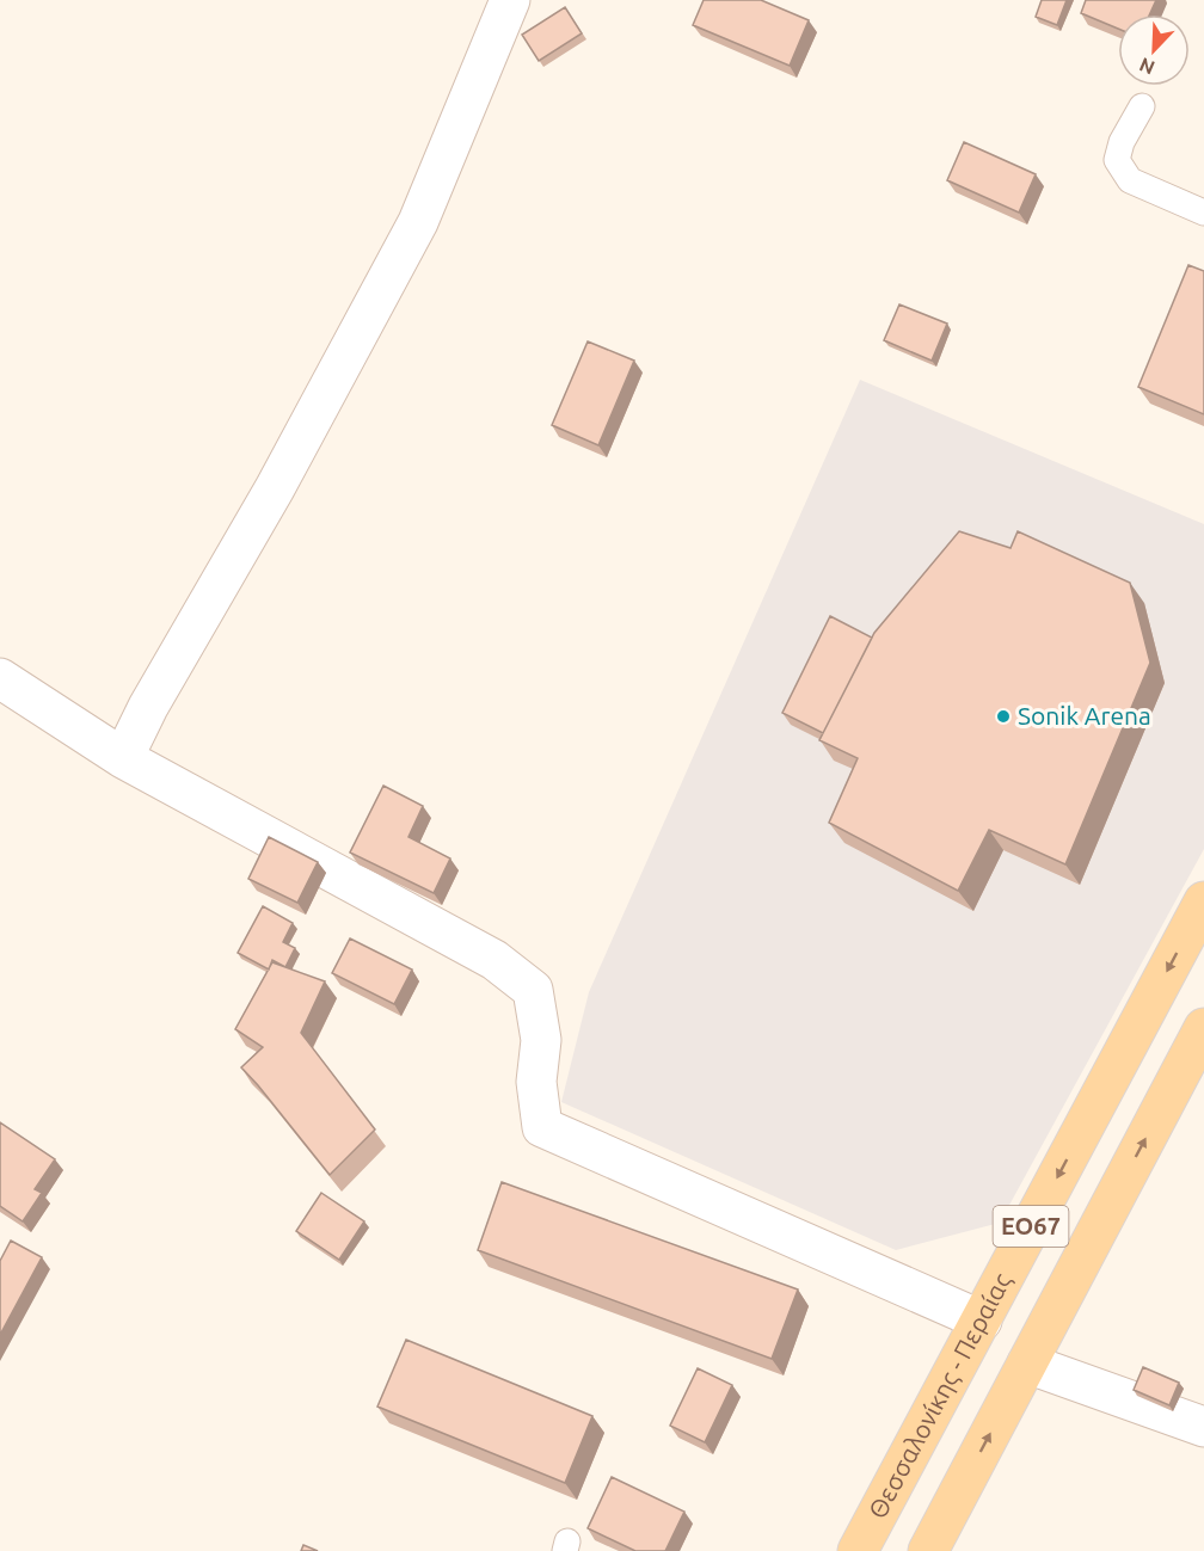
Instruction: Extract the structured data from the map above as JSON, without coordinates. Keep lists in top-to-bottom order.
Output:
{
  "streets": {
    "main road": ["ΕΟ67", "Θεσσαλονίκης - Περαίας"]
  },
  "places": ["Sonik Arena"],
  "north": "bottom left"
}
